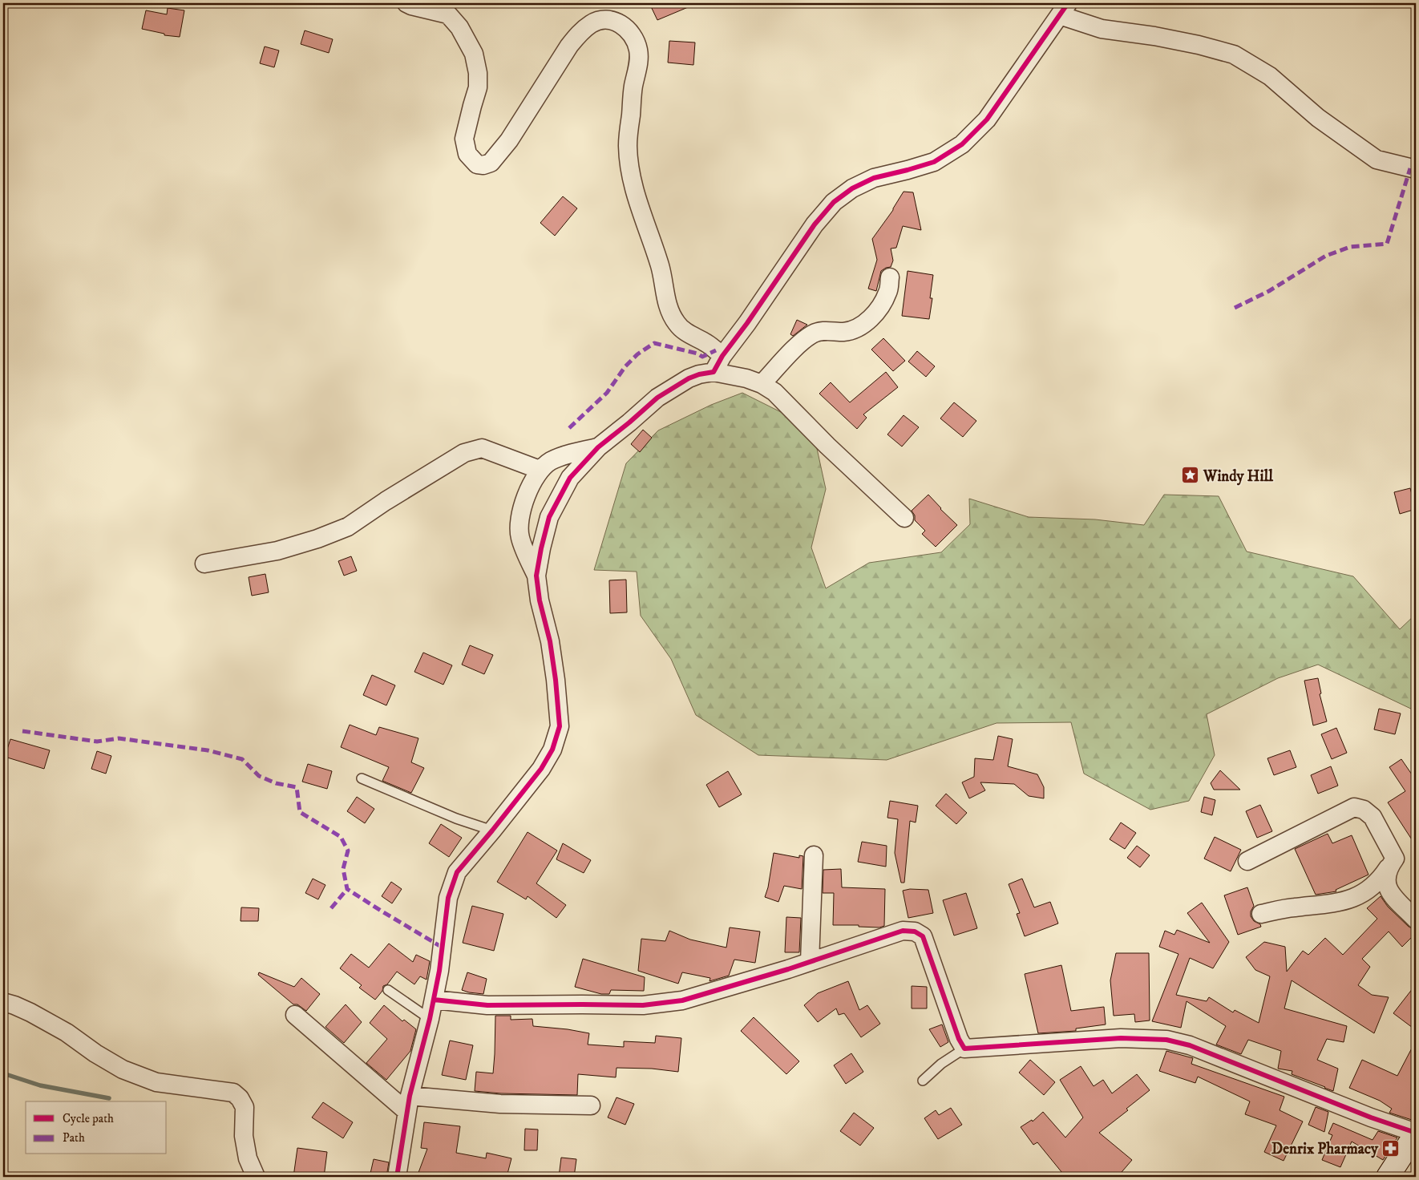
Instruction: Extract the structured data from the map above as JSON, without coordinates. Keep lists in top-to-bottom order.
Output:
{
  "places": {
    "place": ["Windy Hill"],
    "pharmacy": ["Denrix Pharmacy"]
  },
  "legend": ["Cycle path", "Path"]
}
